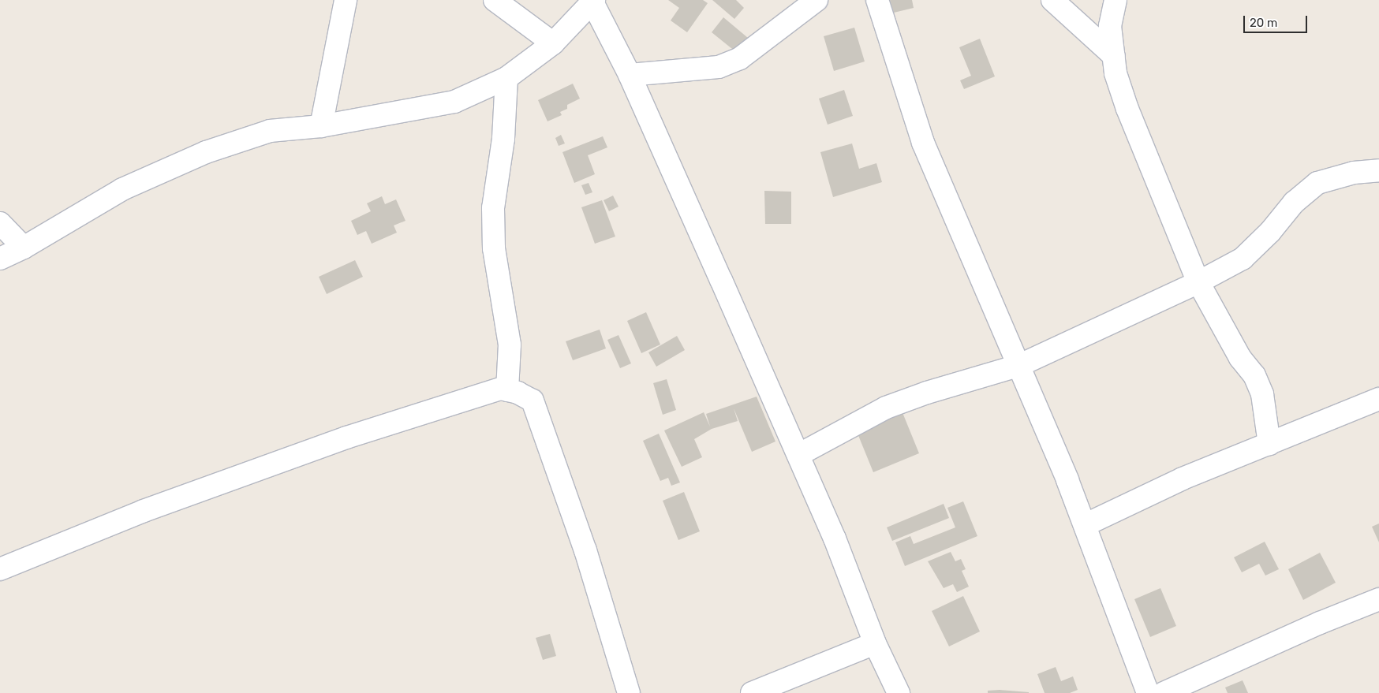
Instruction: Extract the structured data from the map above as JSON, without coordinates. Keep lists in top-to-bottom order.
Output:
{
  "scale_bar": "20 m"
}
